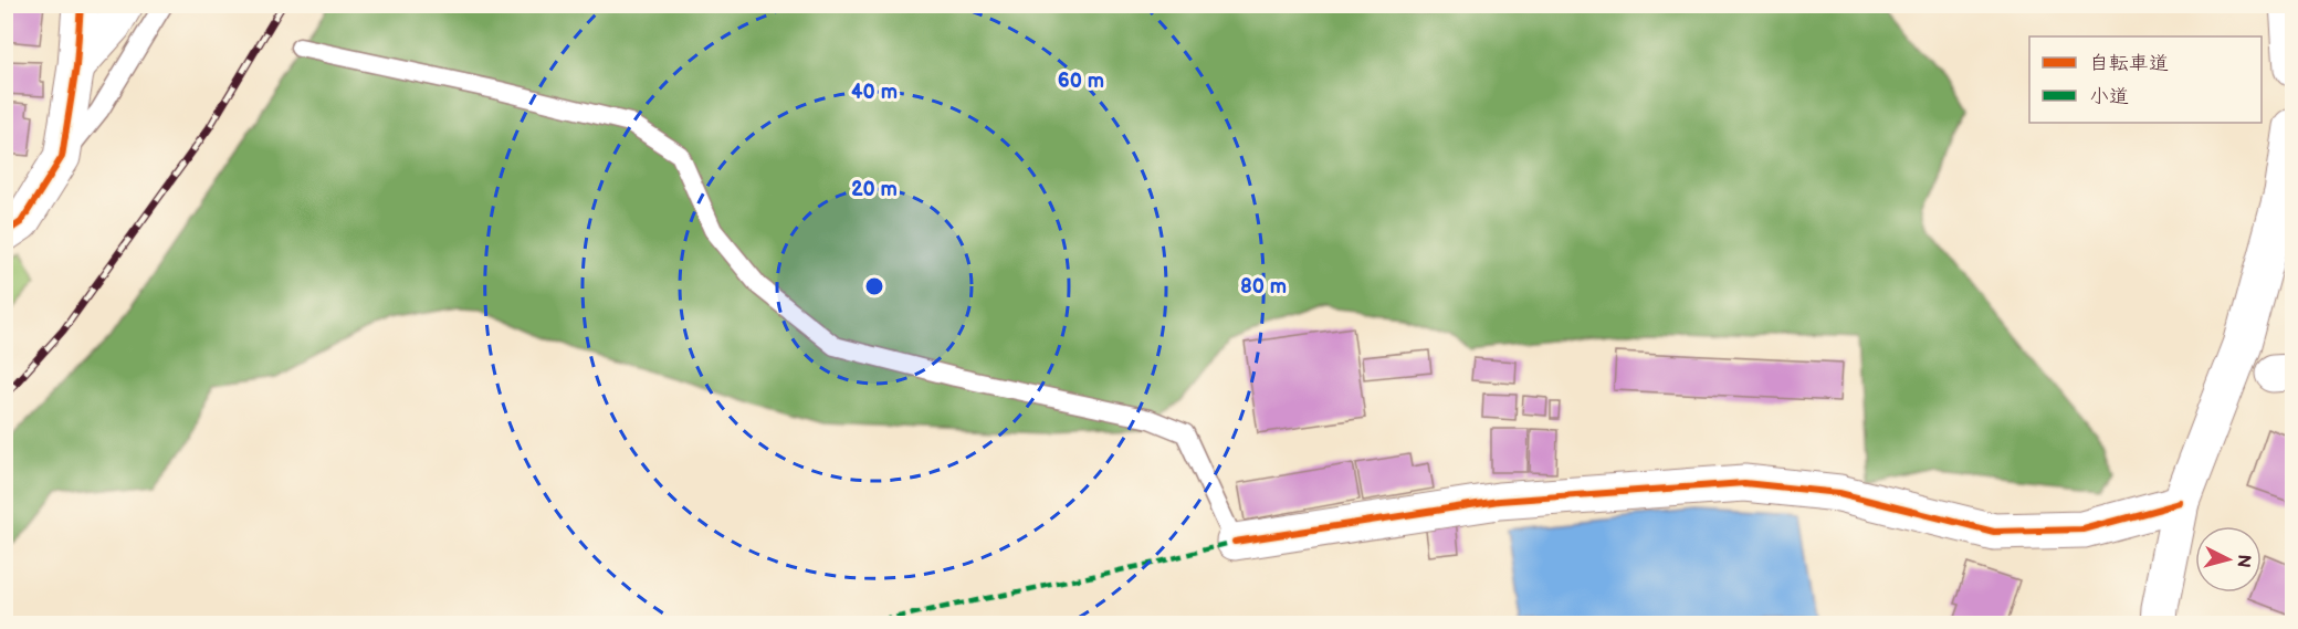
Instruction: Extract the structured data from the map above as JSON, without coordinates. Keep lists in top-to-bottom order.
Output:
{
  "legend": ["自転車道", "小道"],
  "north": "right",
  "rings": [
    "60 m",
    "40 m",
    "20 m",
    "80 m"
  ]
}
